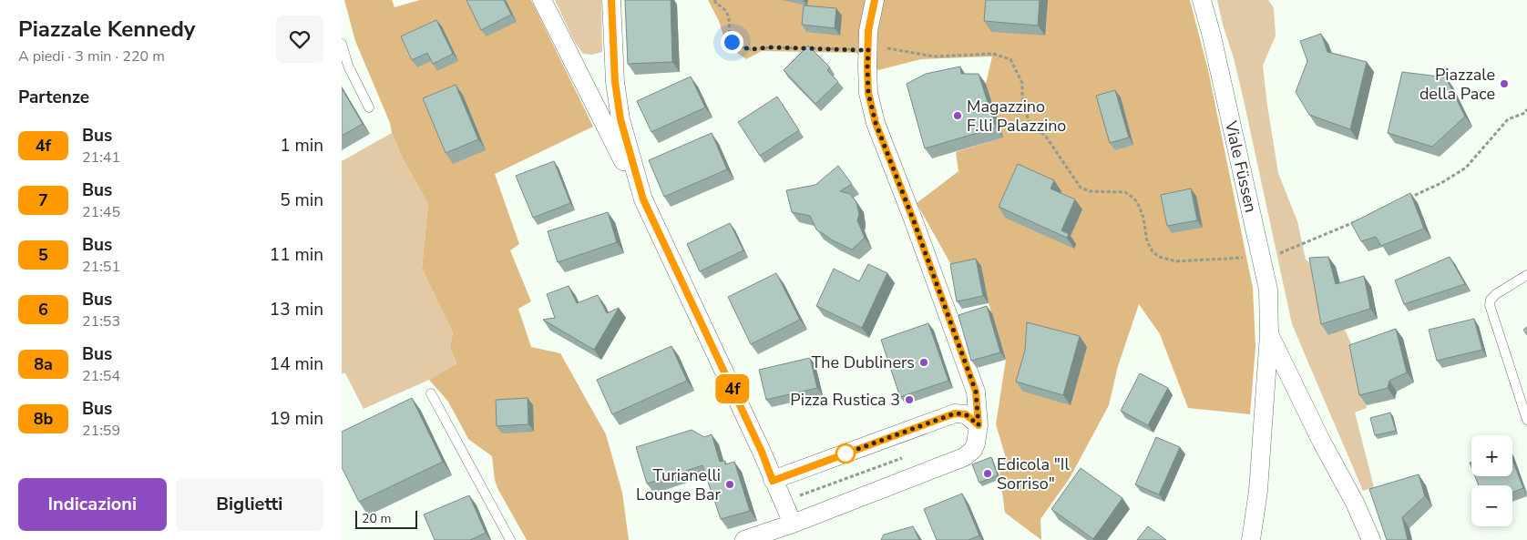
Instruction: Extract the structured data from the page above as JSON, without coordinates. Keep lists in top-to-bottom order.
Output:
{
  "streets": {
    "street": ["Viale Füssen"]
  },
  "places": [
    "Piazzale della Pace",
    "Magazzino F.lli Palazzino",
    "The Dubliners",
    "Pizza Rustica 3",
    "Edicola \"Il Sorriso\"",
    "Turianelli Lounge Bar"
  ],
  "lines": ["bus line 4f"],
  "scale_bar": "20 m",
  "page": {
    "heading": [
      ["Piazzale Kennedy", "A piedi · 3 min · 220 m"],
      "Partenze"
    ],
    "on_map": "4f",
    "list": [
      {
        "mark": "4f",
        "name": "Bus",
        "note": "21:41",
        "value": "1 min"
      },
      {
        "mark": "7",
        "name": "Bus",
        "note": "21:45",
        "value": "5 min"
      },
      {
        "mark": "5",
        "name": "Bus",
        "note": "21:51",
        "value": "11 min"
      },
      {
        "mark": "6",
        "name": "Bus",
        "note": "21:53",
        "value": "13 min"
      },
      {
        "mark": "8a",
        "name": "Bus",
        "note": "21:54",
        "value": "14 min"
      },
      {
        "mark": "8b",
        "name": "Bus",
        "note": "21:59",
        "value": "19 min"
      }
    ],
    "map_buttons": ["+", "−"],
    "buttons": ["Indicazioni", "Biglietti"],
    "scale": "20 m"
  }
}
